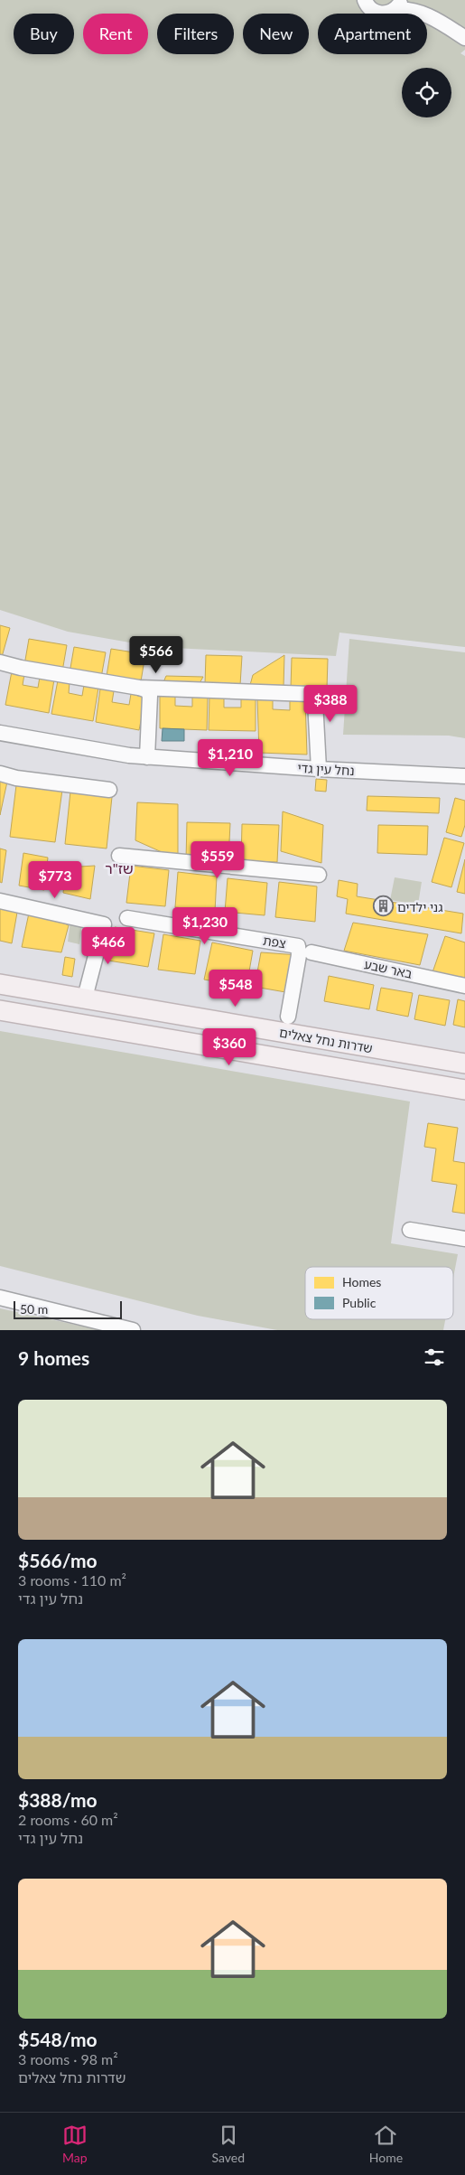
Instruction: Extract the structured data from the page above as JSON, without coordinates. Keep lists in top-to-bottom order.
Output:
{
  "streets": {
    "main road": ["שדרות נחל צאלים"],
    "street": ["נחל עין גדי", "צפת", "באר שבע"]
  },
  "districts": ["שז\"ר"],
  "places": {
    "building": ["גני ילדים"]
  },
  "legend": ["Homes", "Public"],
  "scale_bar": "50 m",
  "page": {
    "chip": [
      "Buy",
      "Rent",
      "Filters",
      "New",
      "Apartment"
    ],
    "price": [
      "$566",
      "$388",
      "$1,210",
      "$559",
      "$773",
      "$1,230",
      "$466",
      "$548",
      "$360"
    ],
    "scale": "50 m",
    "heading": "9 homes",
    "list": [
      {
        "name": "$566/mo",
        "note": "3 rooms · 110 m² · נחל עין גדי"
      },
      {
        "name": "$388/mo",
        "note": "2 rooms · 60 m² · נחל עין גדי"
      },
      {
        "name": "$548/mo",
        "note": "3 rooms · 98 m² · שדרות נחל צאלים"
      }
    ],
    "tabs": ["Map", "Saved", "Home"]
  }
}
